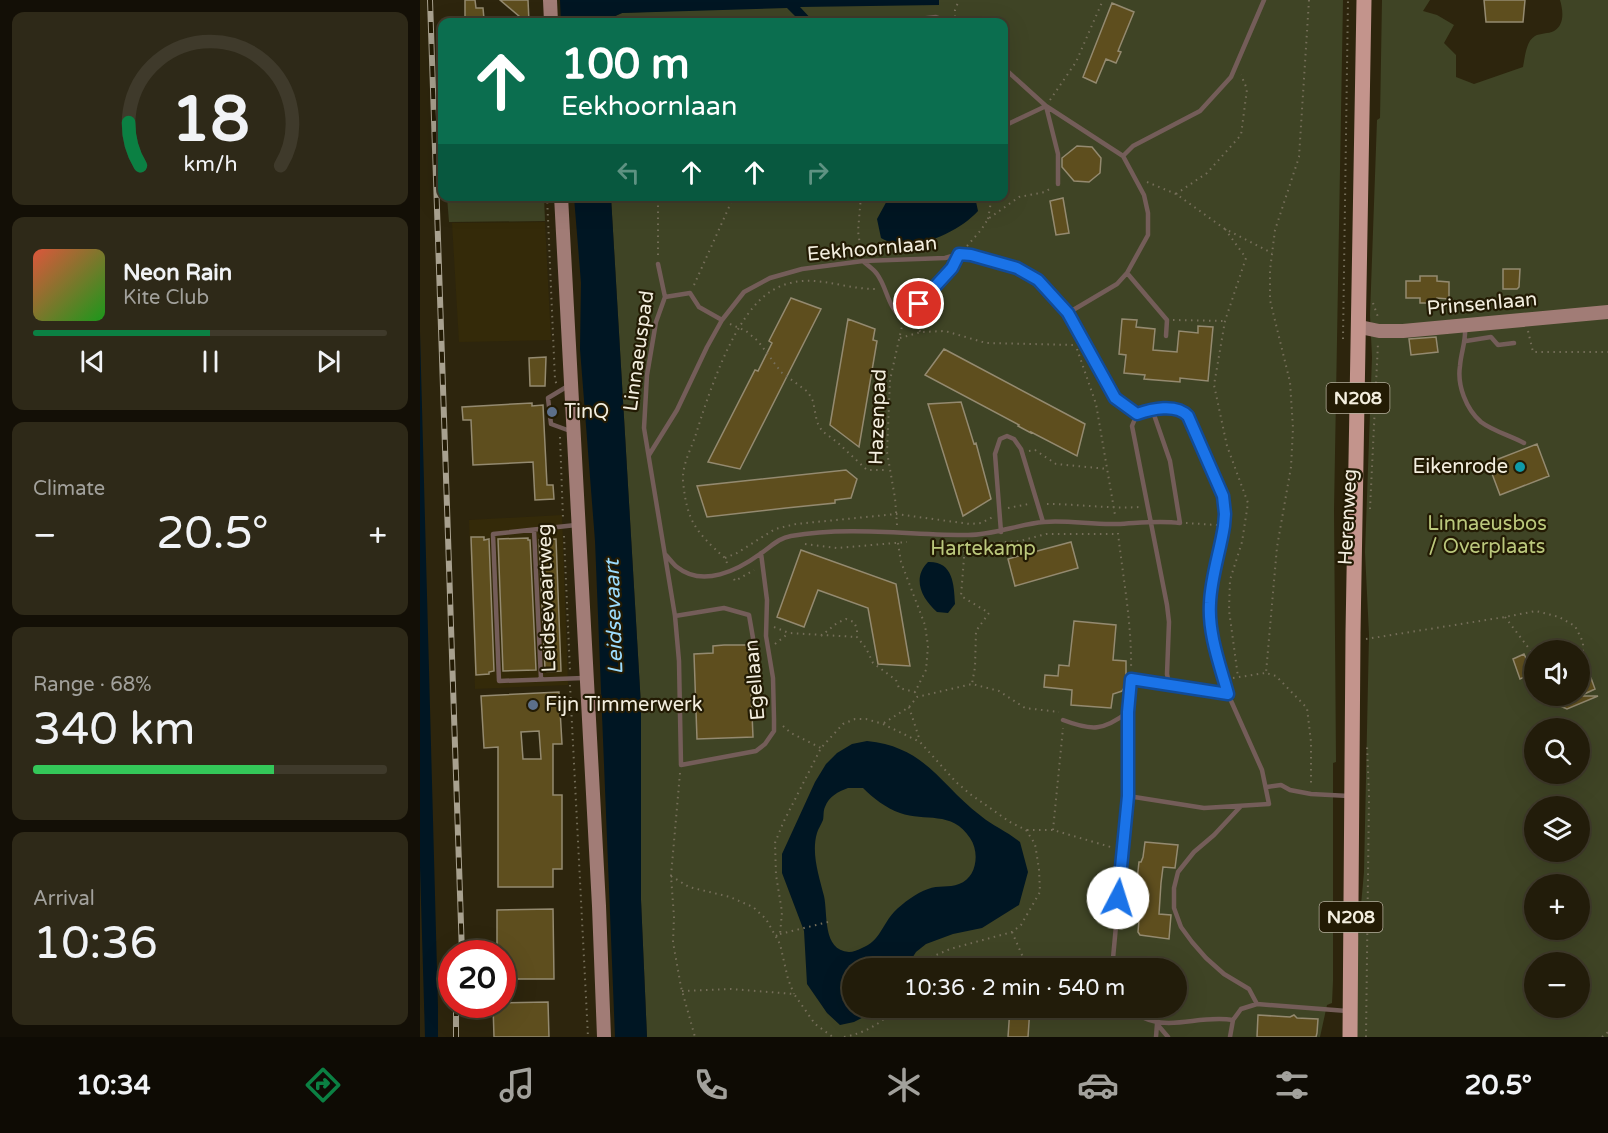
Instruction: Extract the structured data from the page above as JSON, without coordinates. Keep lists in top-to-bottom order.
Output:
{
  "streets": {
    "main road": ["N208", "Herenweg"],
    "street": ["Prinsenlaan", "Leidsevaartweg"],
    "lane": ["Eekhoornlaan", "Linnaeuspad", "Egellaan"],
    "path": ["Hazenpad"]
  },
  "crossings": [
    ["Eekhoornlaan", "Linnaeuspad"],
    ["Prinsenlaan", "Herenweg"]
  ],
  "water": ["Leidsevaart"],
  "parks": ["Linnaeusbos / Overplaats", "Hartekamp"],
  "places": ["TinQ", "Eikenrode", "Fijn Timmerwerk"],
  "page": {
    "turn": ["100 m", "Eekhoornlaan"],
    "song": ["Neon Rain", "Kite Club"],
    "tile": [
      "Climate",
      ["Range · 68%", "340 km"],
      ["Arrival", "10:36"]
    ],
    "heat": ["−", "20.5°", "+"],
    "map_buttons": ["+", "−"],
    "limit": "20",
    "trip": "10:36 · 2 min · 540 m",
    "tabs": ["10:34", "20.5°"],
    "gauge": ["18", "km/h"]
  }
}
